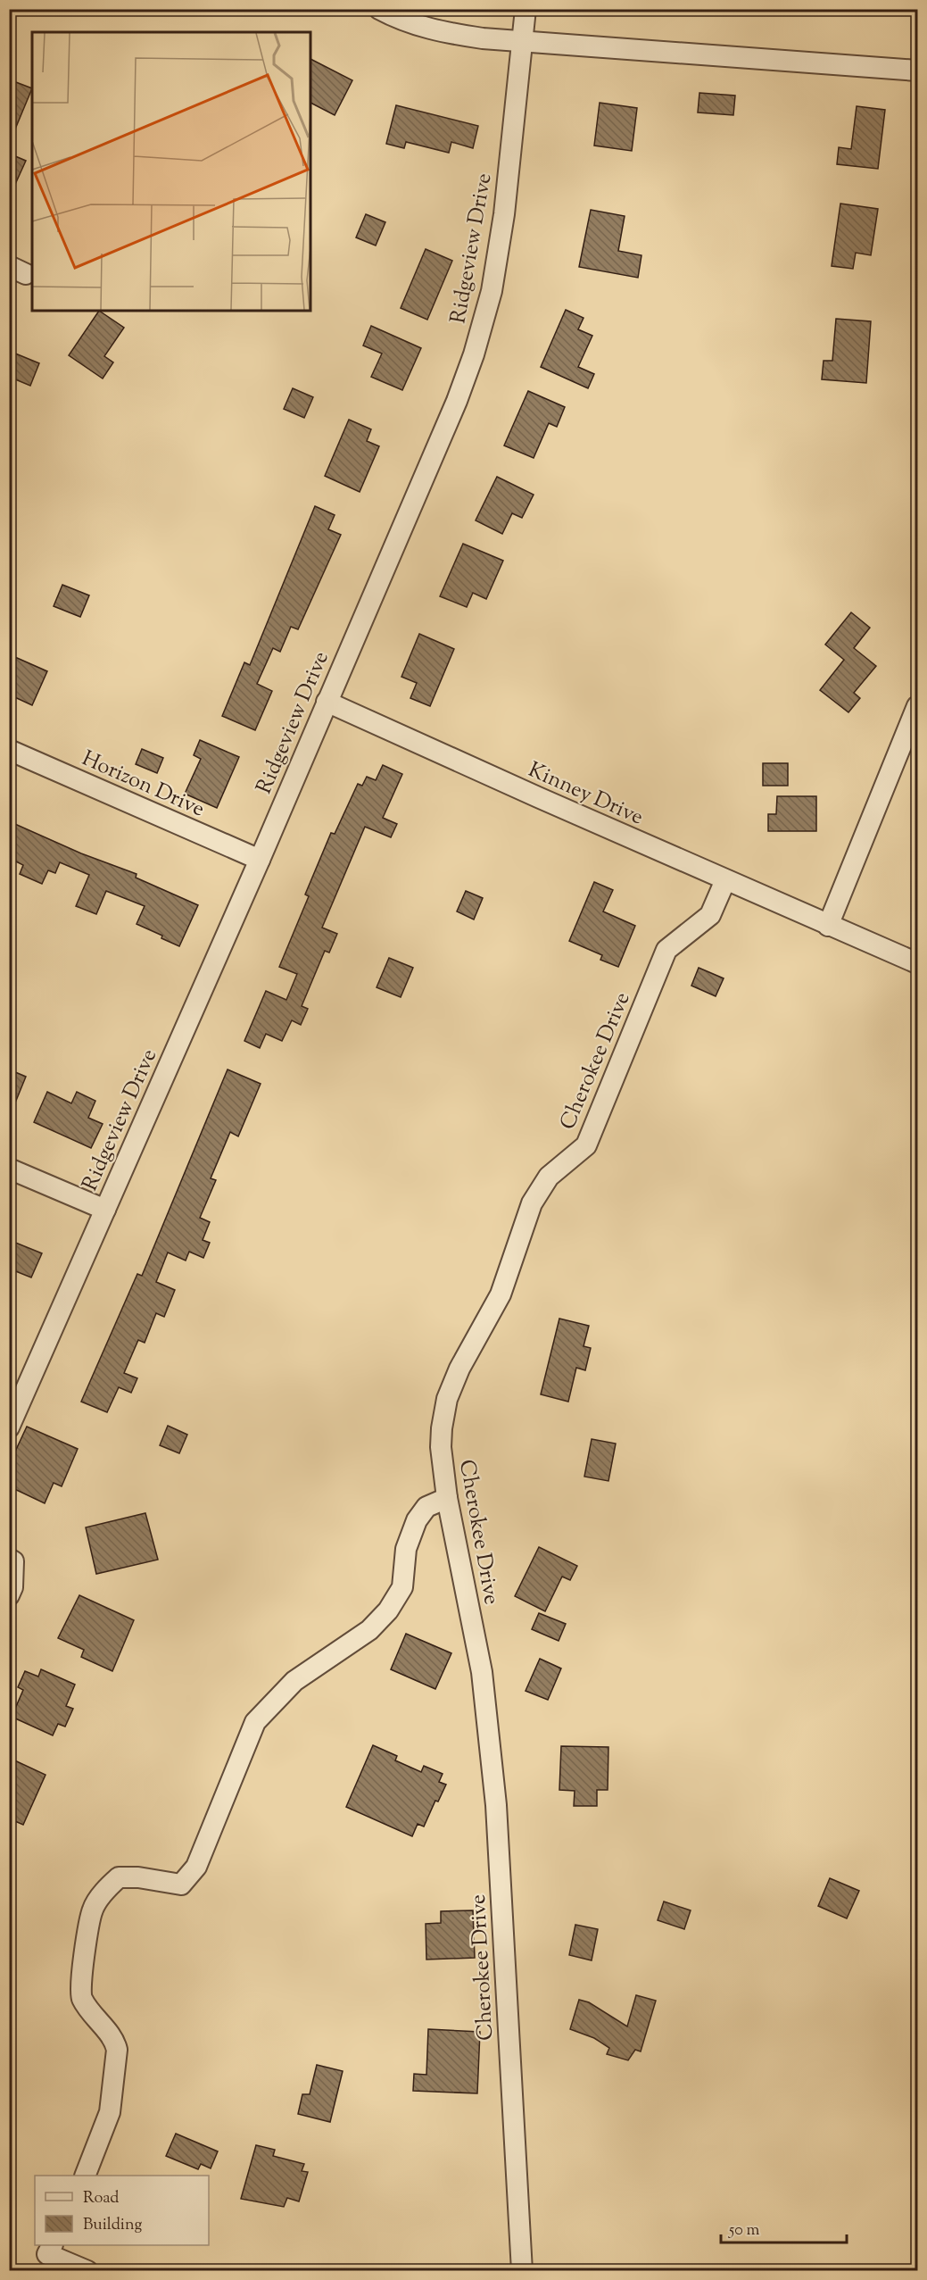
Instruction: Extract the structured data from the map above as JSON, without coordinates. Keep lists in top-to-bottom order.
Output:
{
  "streets": {
    "street": [
      "Ridgeview Drive",
      "Horizon Drive",
      "Kinney Drive",
      "Cherokee Drive"
    ]
  },
  "crossings": [
    ["Ridgeview Drive", "Horizon Drive"],
    ["Ridgeview Drive", "Kinney Drive"],
    ["Kinney Drive", "Cherokee Drive"]
  ],
  "legend": ["Road", "Building"],
  "scale_bar": "50 m"
}
